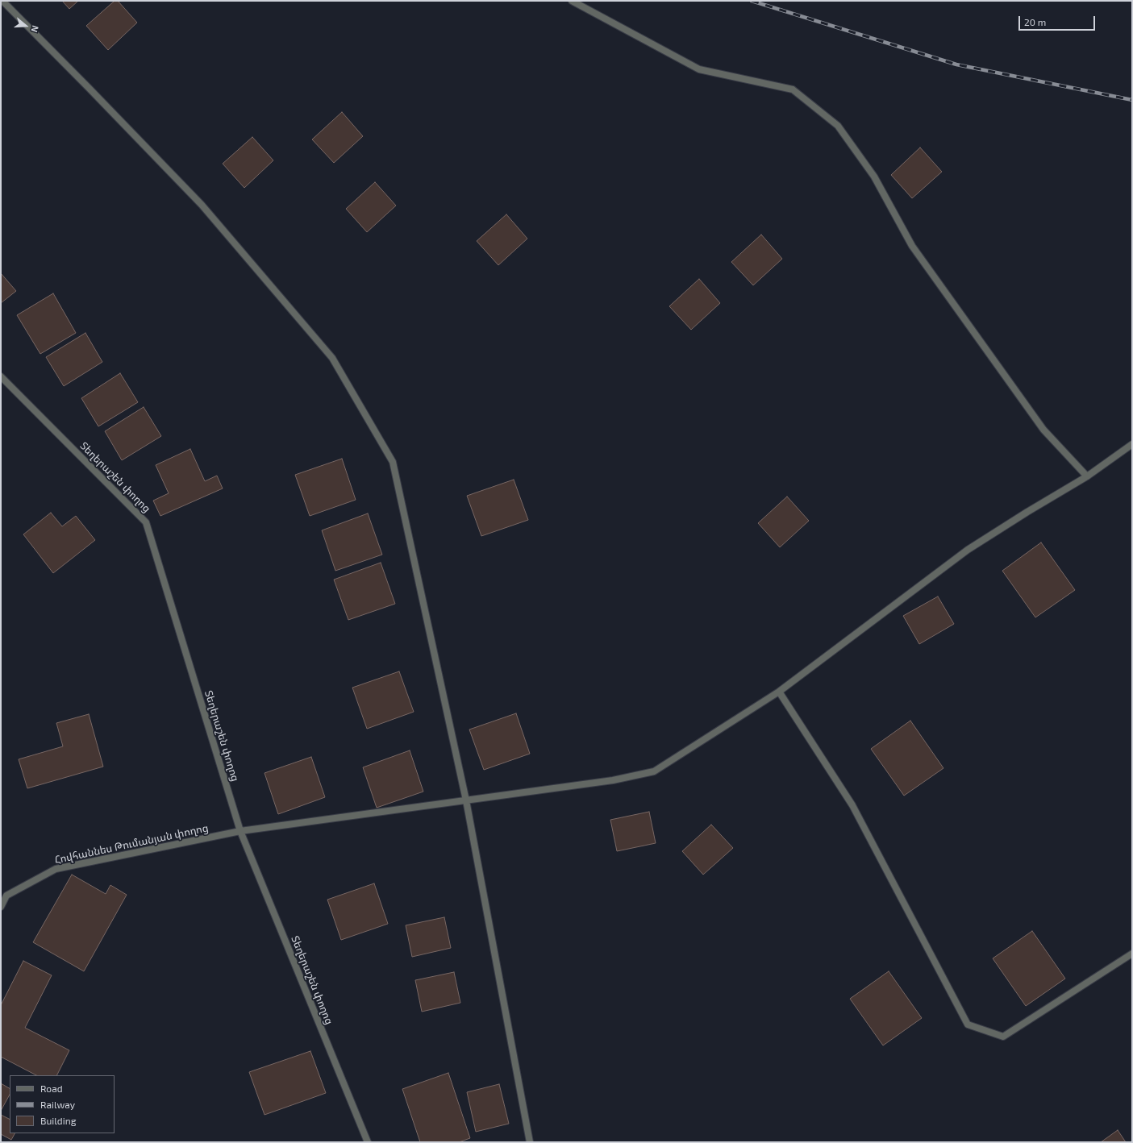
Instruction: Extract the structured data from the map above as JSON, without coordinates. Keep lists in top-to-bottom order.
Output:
{
  "streets": {
    "street": ["Տեղերաշեն փողոց", "Հովհաննես Թումանյան փողոց"]
  },
  "crossings": [
    ["Տեղերաշեն փողոց", "Հովհաննես Թումանյան փողոց"]
  ],
  "legend": ["Road", "Railway", "Building"],
  "scale_bar": "20 m",
  "north": "right"
}
